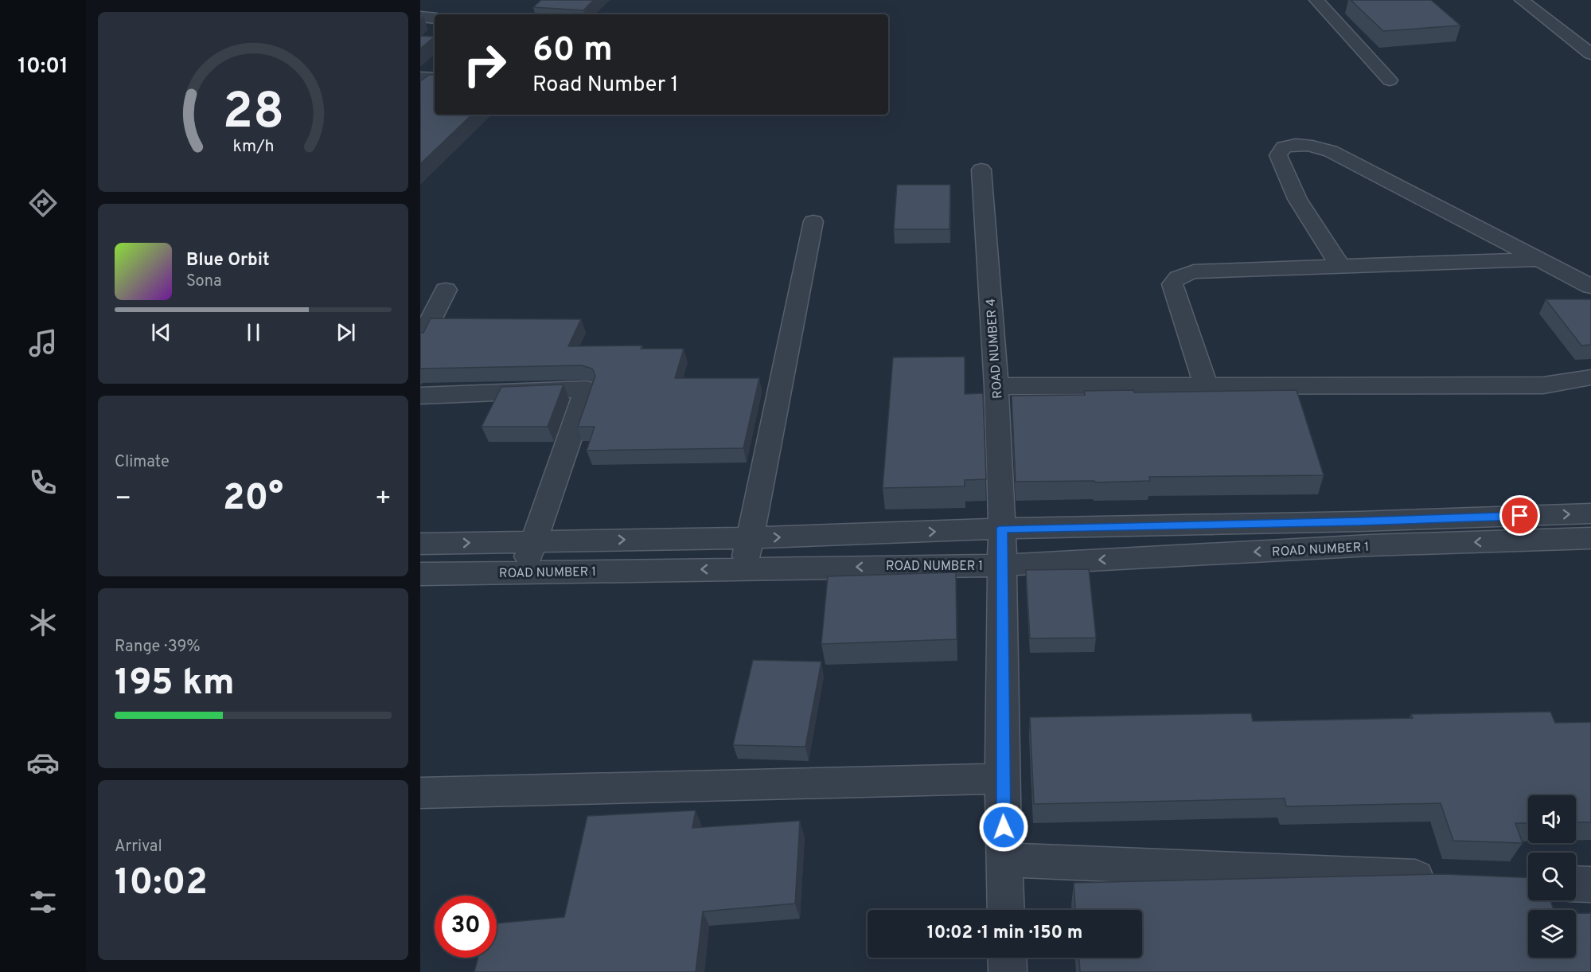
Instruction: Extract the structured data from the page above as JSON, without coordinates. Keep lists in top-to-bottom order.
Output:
{
  "streets": {
    "street": ["ROAD NUMBER 4", "ROAD NUMBER 1"]
  },
  "crossings": [
    ["ROAD NUMBER 4", "ROAD NUMBER 1"]
  ],
  "page": {
    "tabs": "10:01",
    "turn": ["60 m", "Road Number 1"],
    "song": ["Blue Orbit", "Sona"],
    "tile": [
      "Climate",
      ["Range · 39%", "195 km"],
      ["Arrival", "10:02"]
    ],
    "heat": ["−", "20°", "+"],
    "limit": "30",
    "trip": "10:02 · 1 min · 150 m",
    "gauge": ["28", "km/h"]
  }
}
